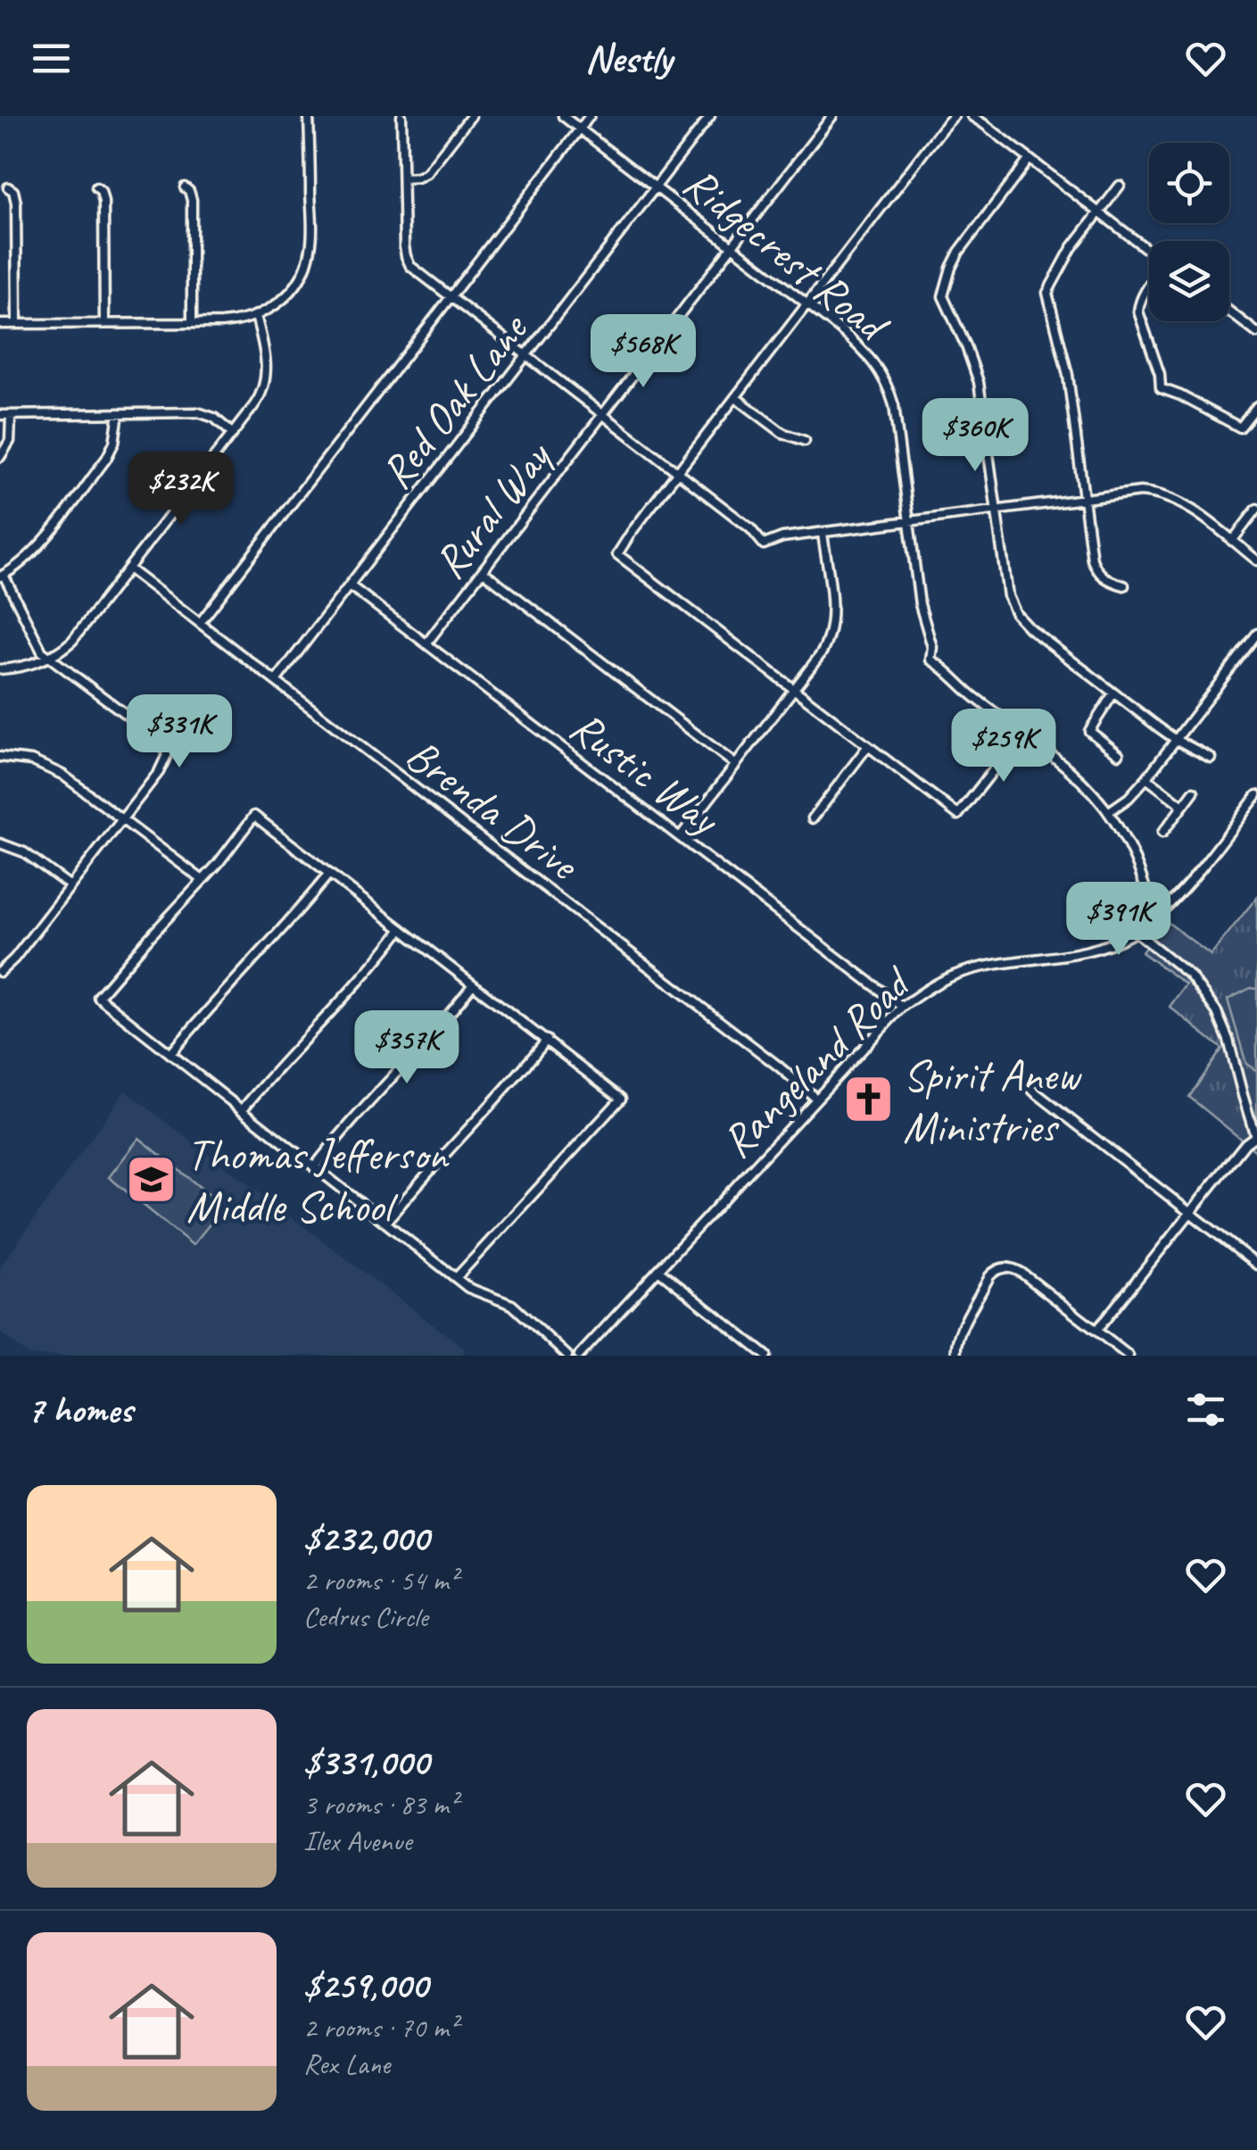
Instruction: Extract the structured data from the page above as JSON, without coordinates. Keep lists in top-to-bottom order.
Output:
{
  "streets": {
    "street": [
      "Ridgecrest Road",
      "Red Oak Lane",
      "Rural Way",
      "Rustic Way",
      "Brenda Drive",
      "Rangeland Road"
    ]
  },
  "crossings": [
    ["Ridgecrest Road", "Red Oak Lane"],
    ["Ridgecrest Road", "Rural Way"],
    ["Ridgecrest Road", "Rangeland Road"],
    ["Red Oak Lane", "Rustic Way"],
    ["Red Oak Lane", "Brenda Drive"],
    ["Rural Way", "Rustic Way"],
    ["Rustic Way", "Rangeland Road"],
    ["Brenda Drive", "Rangeland Road"]
  ],
  "places": {
    "church": ["Spirit Anew Ministries"],
    "school or university": ["Thomas Jefferson Middle School"]
  },
  "page": {
    "header": "Nestly",
    "price": [
      "$568K",
      "$360K",
      "$232K",
      "$331K",
      "$259K",
      "$391K",
      "$357K"
    ],
    "heading": "7 homes",
    "list": [
      {
        "name": "$232,000",
        "note": "2 rooms · 54 m² · Cedrus Circle"
      },
      {
        "name": "$331,000",
        "note": "3 rooms · 83 m² · Ilex Avenue"
      },
      {
        "name": "$259,000",
        "note": "2 rooms · 70 m² · Rex Lane"
      }
    ]
  }
}
